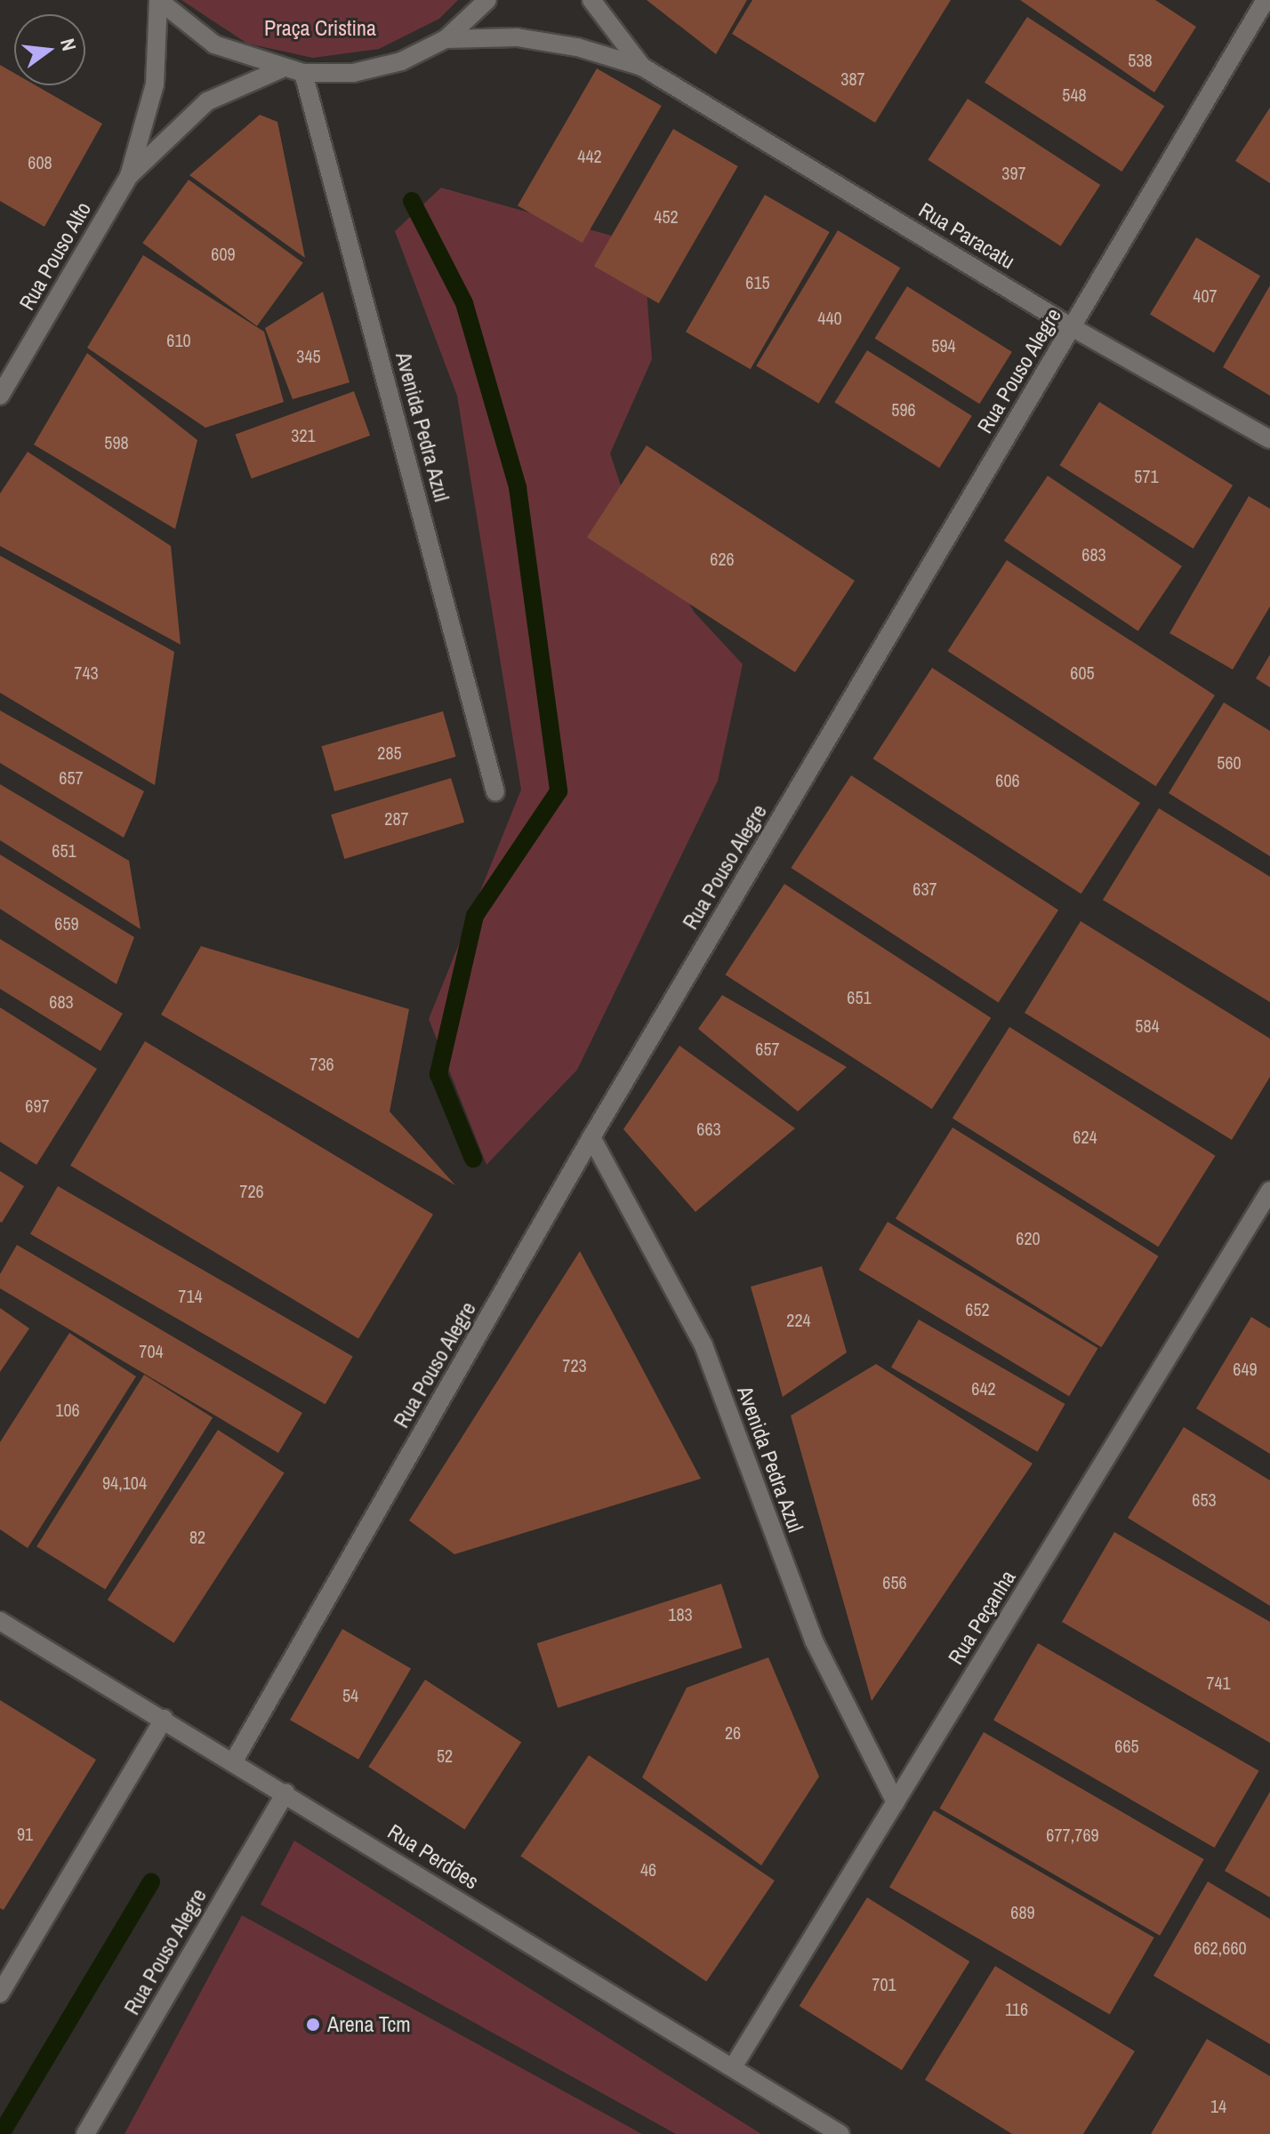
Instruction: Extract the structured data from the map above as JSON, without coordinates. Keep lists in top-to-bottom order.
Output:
{
  "streets": {
    "street": [
      "Rua Paracatu",
      "Rua Pouso Alto",
      "Rua Pouso Alegre",
      "Avenida Pedra Azul",
      "Rua Peçanha",
      "Rua Perdões"
    ]
  },
  "crossings": [
    ["Rua Paracatu", "Rua Pouso Alegre"],
    ["Rua Pouso Alegre", "Avenida Pedra Azul"],
    ["Rua Pouso Alegre", "Rua Perdões"],
    ["Avenida Pedra Azul", "Rua Peçanha"],
    ["Rua Peçanha", "Rua Perdões"]
  ],
  "parks": ["Praça Cristina"],
  "places": ["Arena Tcm"],
  "house_numbers": [
    "538",
    "387",
    "548",
    "442",
    "608",
    "397",
    "452",
    "609",
    "615",
    "407",
    "440",
    "610",
    "594",
    "345",
    "596",
    "321",
    "598",
    "571",
    "683",
    "626",
    "743",
    "605",
    "285",
    "560",
    "657",
    "606",
    "287",
    "651",
    "637",
    "659",
    "651",
    "683",
    "584",
    "657",
    "736",
    "697",
    "663",
    "624",
    "726",
    "620",
    "714",
    "652",
    "224",
    "704",
    "723",
    "649",
    "642",
    "106",
    "94,104",
    "653",
    "82",
    "656",
    "183",
    "741",
    "54",
    "26",
    "665",
    "52",
    "91",
    "677,769",
    "46",
    "689",
    "662,660",
    "701",
    "116",
    "14"
  ],
  "north": "right"
}
